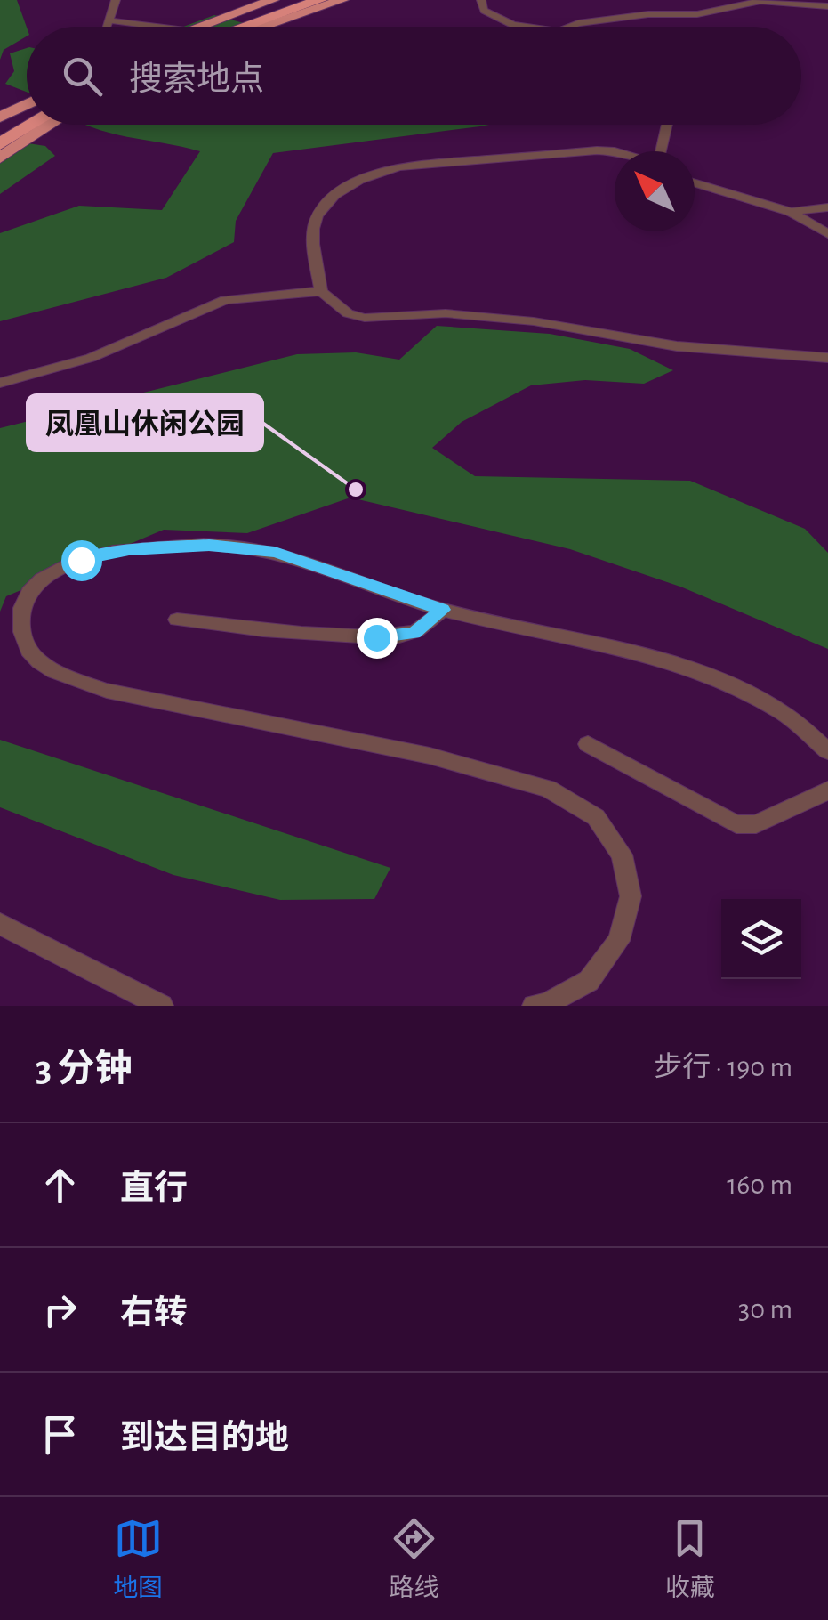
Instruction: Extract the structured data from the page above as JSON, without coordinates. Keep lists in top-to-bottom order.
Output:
{
  "places": ["凤凰山休闲公园"],
  "north": "top left",
  "page": {
    "search": "搜索地点",
    "heading": ["3 分钟", "步行 · 190 m"],
    "list": [
      ["直行", "160 m"],
      ["右转", "30 m"],
      "到达目的地"
    ],
    "nav": ["地图", "路线", "收藏"]
  }
}
